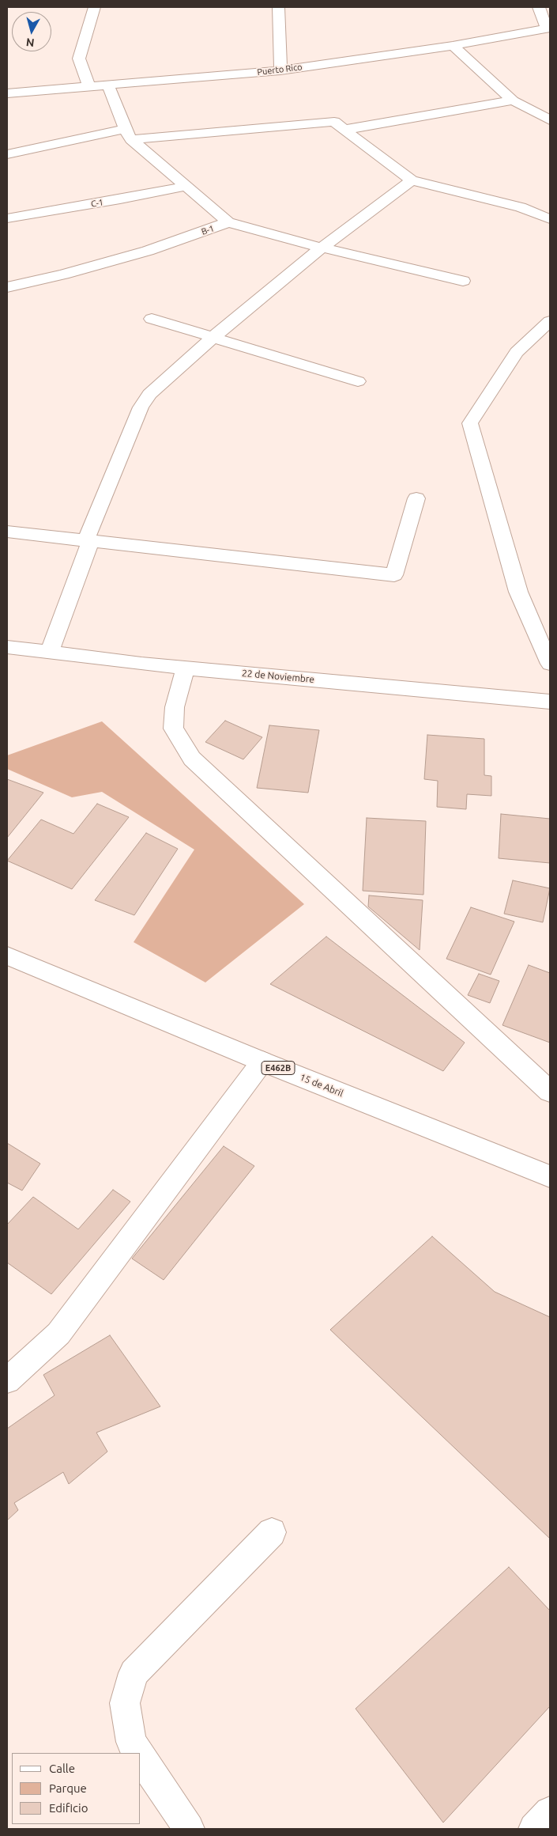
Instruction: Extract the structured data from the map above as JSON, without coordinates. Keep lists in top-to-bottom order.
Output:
{
  "streets": {
    "street": [
      "Puerto Rico",
      "C-1",
      "B-1",
      "22 de Noviembre",
      "E462B",
      "15 de Abril"
    ]
  },
  "crossings": [
    ["Puerto Rico", "B-1"],
    ["C-1", "B-1"]
  ],
  "legend": ["Calle", "Parque", "Edificio"],
  "north": "bottom"
}
